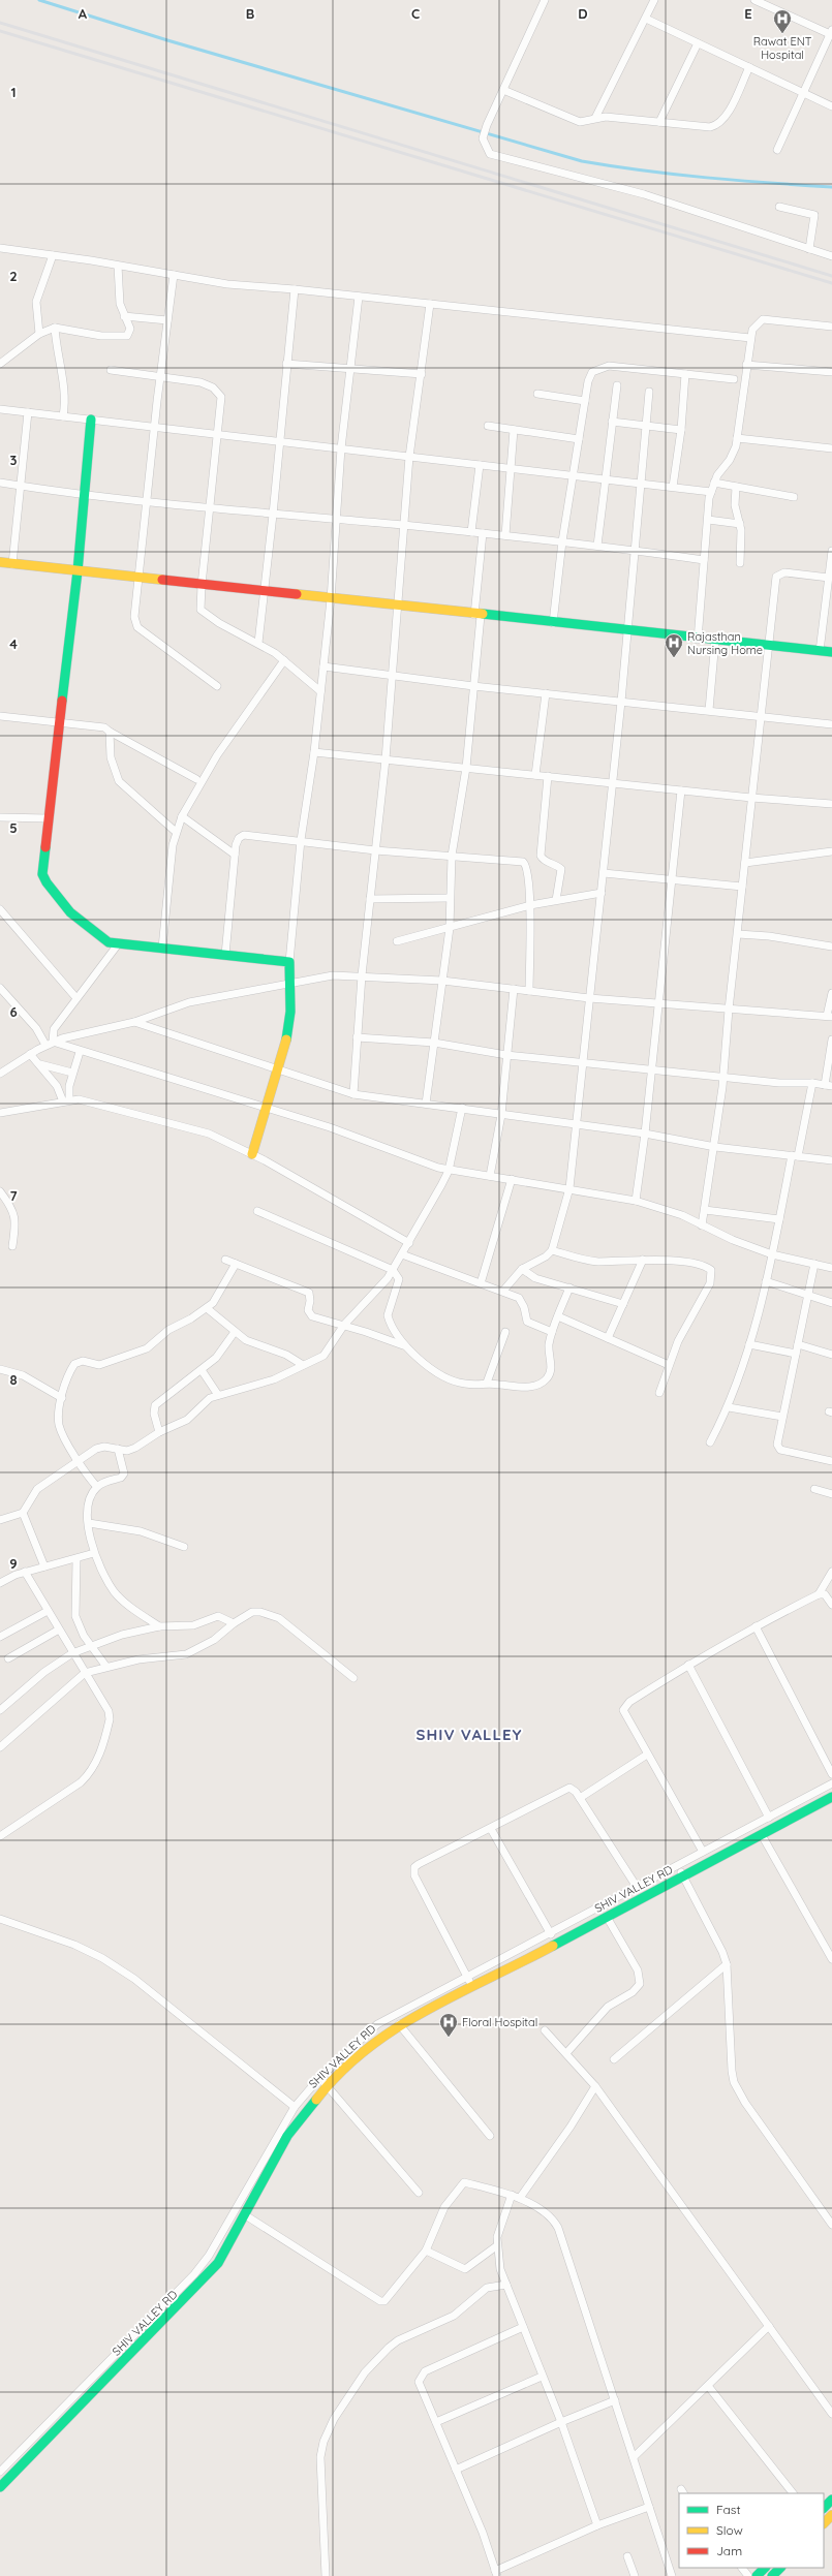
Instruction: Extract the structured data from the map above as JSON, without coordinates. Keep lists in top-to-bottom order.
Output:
{
  "streets": {
    "street": ["SHIV VALLEY RD"]
  },
  "districts": ["SHIV VALLEY"],
  "places": {
    "hospital": ["Rawat ENT Hospital", "Rajasthan Nursing Home", "Floral Hospital"]
  },
  "legend": ["Fast", "Slow", "Jam"],
  "grid": {
    "columns": [
      "A",
      "B",
      "C",
      "D",
      "E"
    ],
    "rows": [
      "1",
      "2",
      "3",
      "4",
      "5",
      "6",
      "7",
      "8",
      "9"
    ]
  }
}
